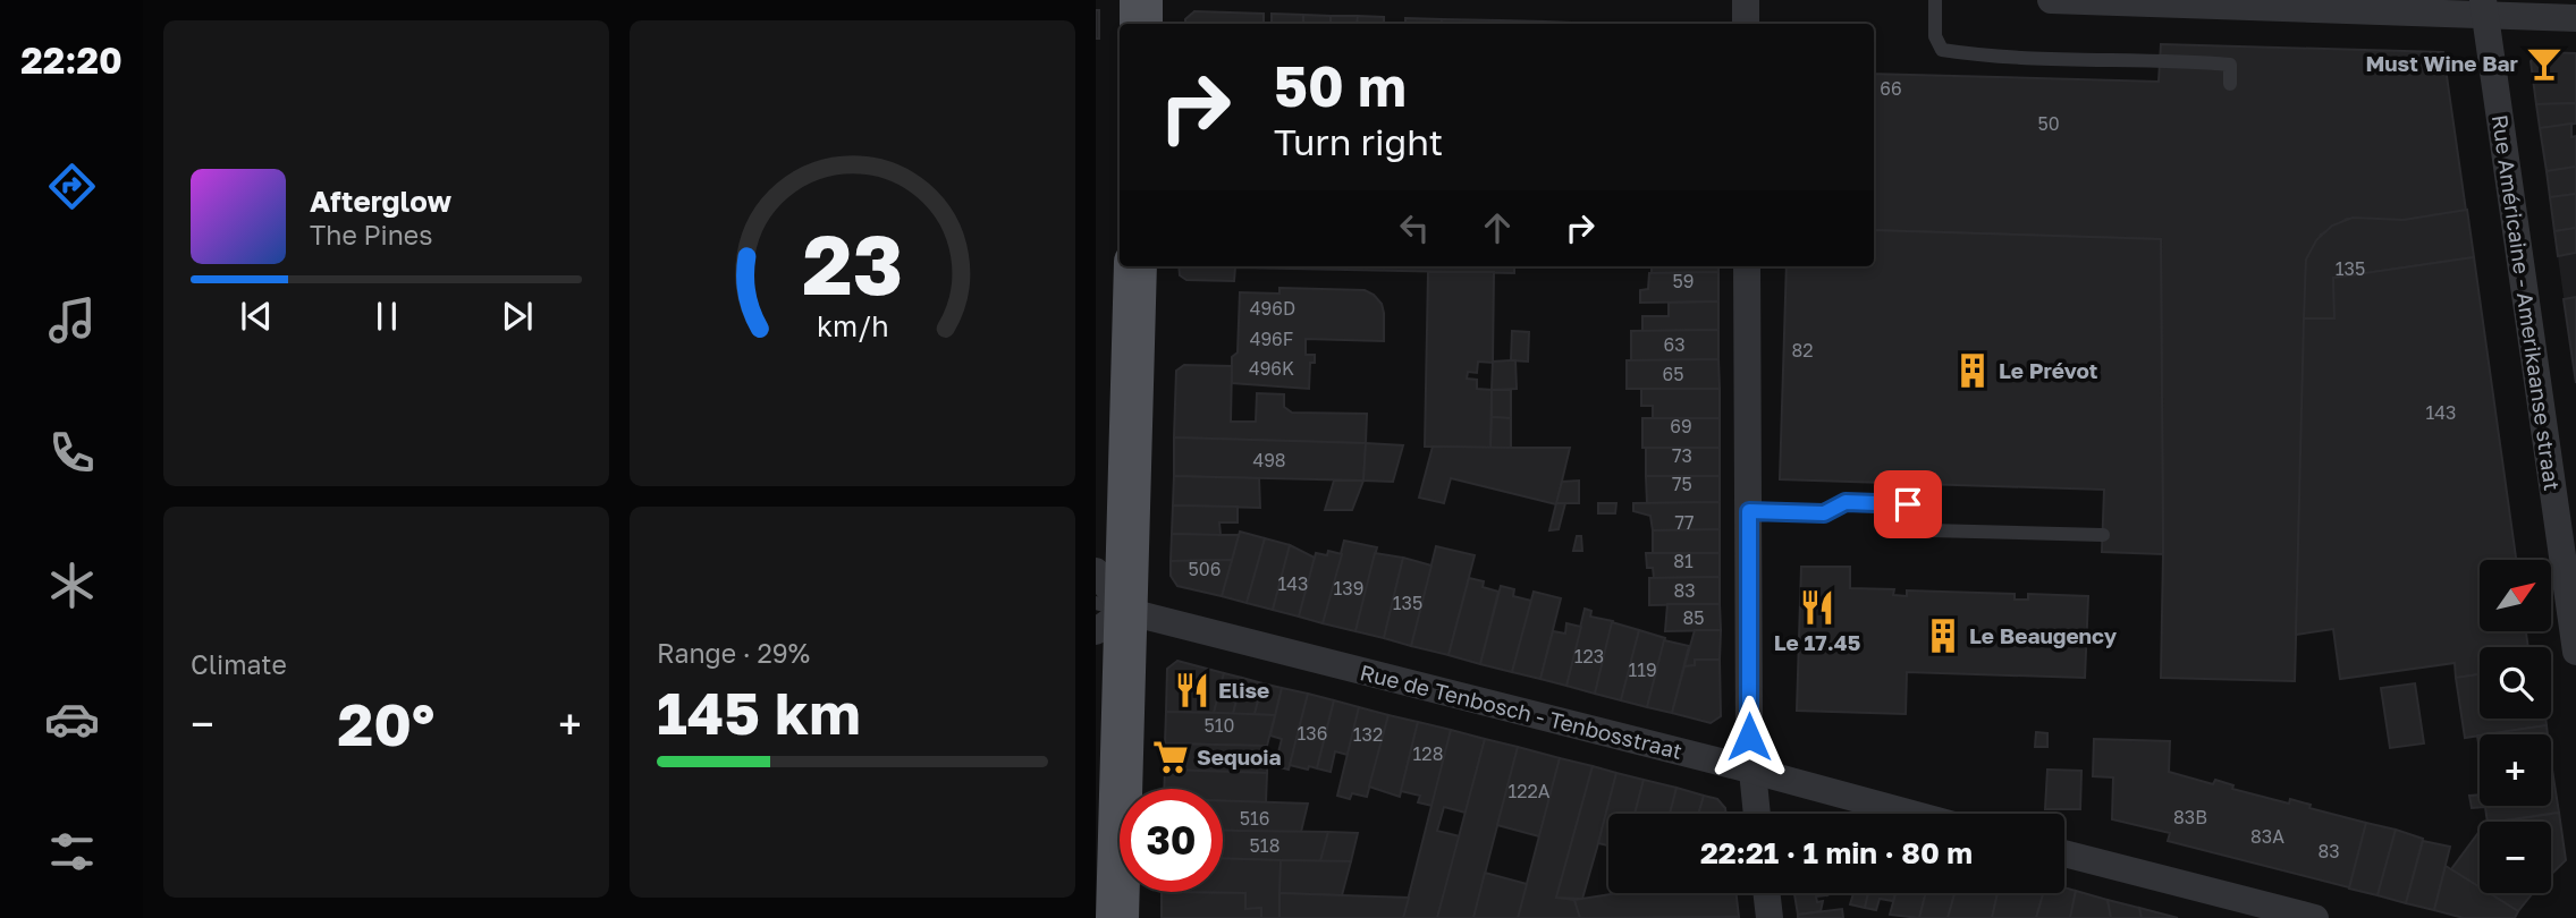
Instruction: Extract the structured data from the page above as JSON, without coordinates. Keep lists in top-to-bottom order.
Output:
{
  "streets": {
    "street": ["Rue Américaine - Amerikaanse straat", "Rue de Tenbosch - Tenbosstraat"]
  },
  "places": {
    "bar": ["Must Wine Bar"],
    "building": ["Le Prévot", "Le Beaugency"],
    "restaurant": ["Le 17.45", "Elise"],
    "supermarket": ["Sequoia"]
  },
  "house_numbers": [
    "66",
    "50",
    "135",
    "59",
    "496D",
    "496F",
    "63",
    "82",
    "496K",
    "65",
    "143",
    "69",
    "73",
    "498",
    "75",
    "77",
    "81",
    "506",
    "143",
    "139",
    "83",
    "135",
    "85",
    "123",
    "119",
    "510",
    "136",
    "132",
    "128",
    "122A",
    "83B",
    "516",
    "83A",
    "518",
    "83"
  ],
  "north": "top right",
  "page": {
    "tabs": "22:20",
    "turn": ["50 m", "Turn right"],
    "song": ["Afterglow", "The Pines"],
    "tile": [
      "Climate",
      ["Range · 29%", "145 km"]
    ],
    "map_buttons": ["+", "−"],
    "heat": ["−", "20°", "+"],
    "limit": "30",
    "trip": "22:21 · 1 min · 80 m",
    "gauge": ["23", "km/h"]
  }
}
